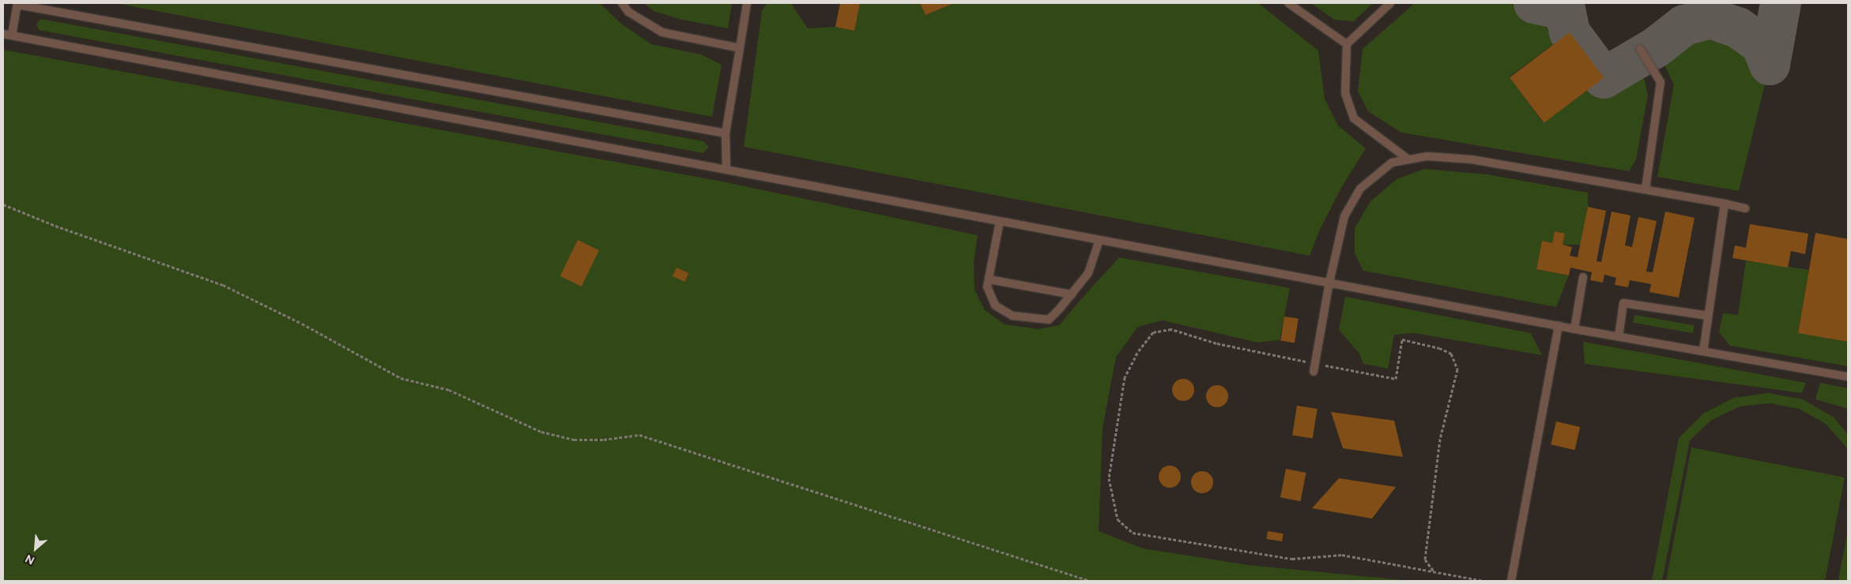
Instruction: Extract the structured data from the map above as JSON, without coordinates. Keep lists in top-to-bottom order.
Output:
{
  "north": "bottom left"
}
